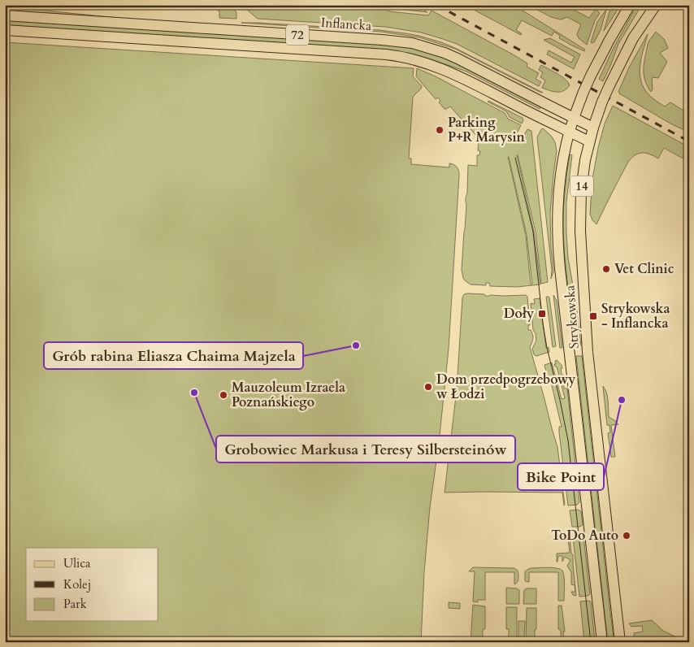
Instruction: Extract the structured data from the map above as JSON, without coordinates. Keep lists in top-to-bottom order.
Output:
{
  "streets": {
    "main road": [
      "Inflancka",
      "72",
      "14",
      "Strykowska"
    ]
  },
  "crossings": [
    ["Inflancka", "Strykowska"],
    ["72", "Strykowska"]
  ],
  "places": {
    "other": [
      "Parking P+R Marysin",
      "Vet Clinic",
      "Grób rabina Eliasza Chaima Majzela",
      "Dom przedpogrzebowy w Łodzi",
      "Grobowiec Markusa i Teresy Silbersteinów",
      "Mauzoleum Izraela Poznańskiego",
      "Bike Point",
      "ToDo Auto"
    ],
    "transit": ["Doły", "Strykowska - Inflancka"]
  },
  "legend": ["Ulica", "Kolej", "Park"]
}
